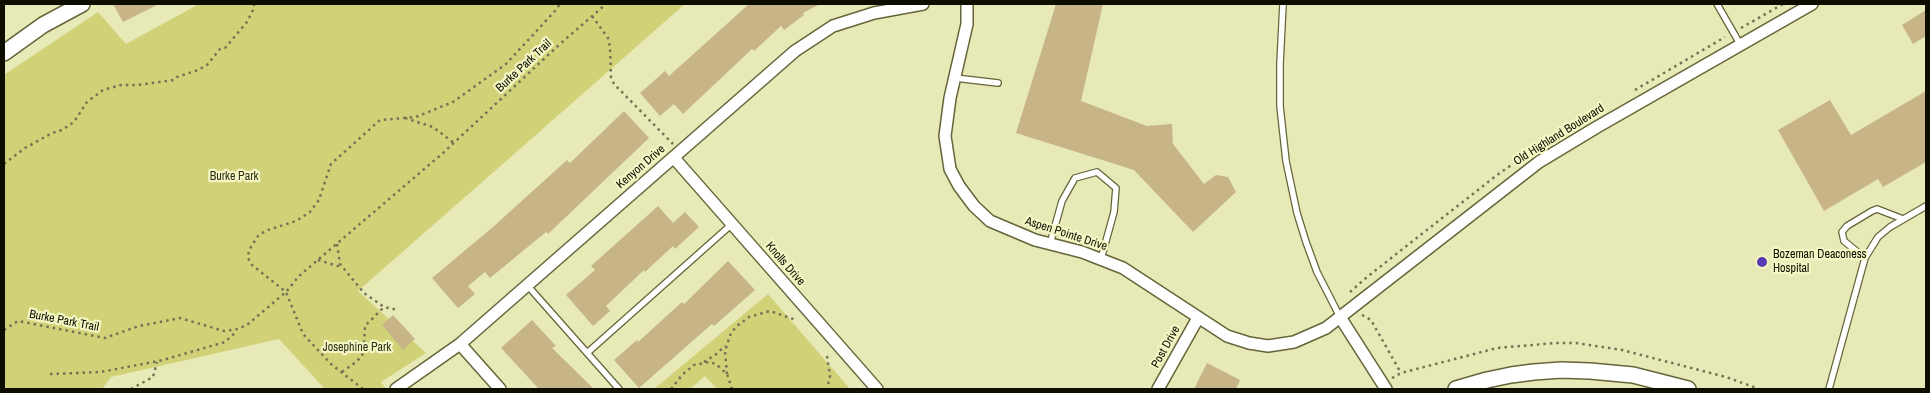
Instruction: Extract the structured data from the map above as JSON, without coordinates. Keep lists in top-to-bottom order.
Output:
{
  "streets": {
    "street": [
      "Old Highland Boulevard",
      "Kenyon Drive",
      "Aspen Pointe Drive",
      "Knolls Drive",
      "Post Drive"
    ],
    "path": ["Burke Park Trail"]
  },
  "crossings": [
    ["Old Highland Boulevard", "Aspen Pointe Drive"],
    ["Kenyon Drive", "Knolls Drive"],
    ["Aspen Pointe Drive", "Post Drive"]
  ],
  "parks": ["Burke Park", "Josephine Park"],
  "places": ["Bozeman Deaconess Hospital"]
}
